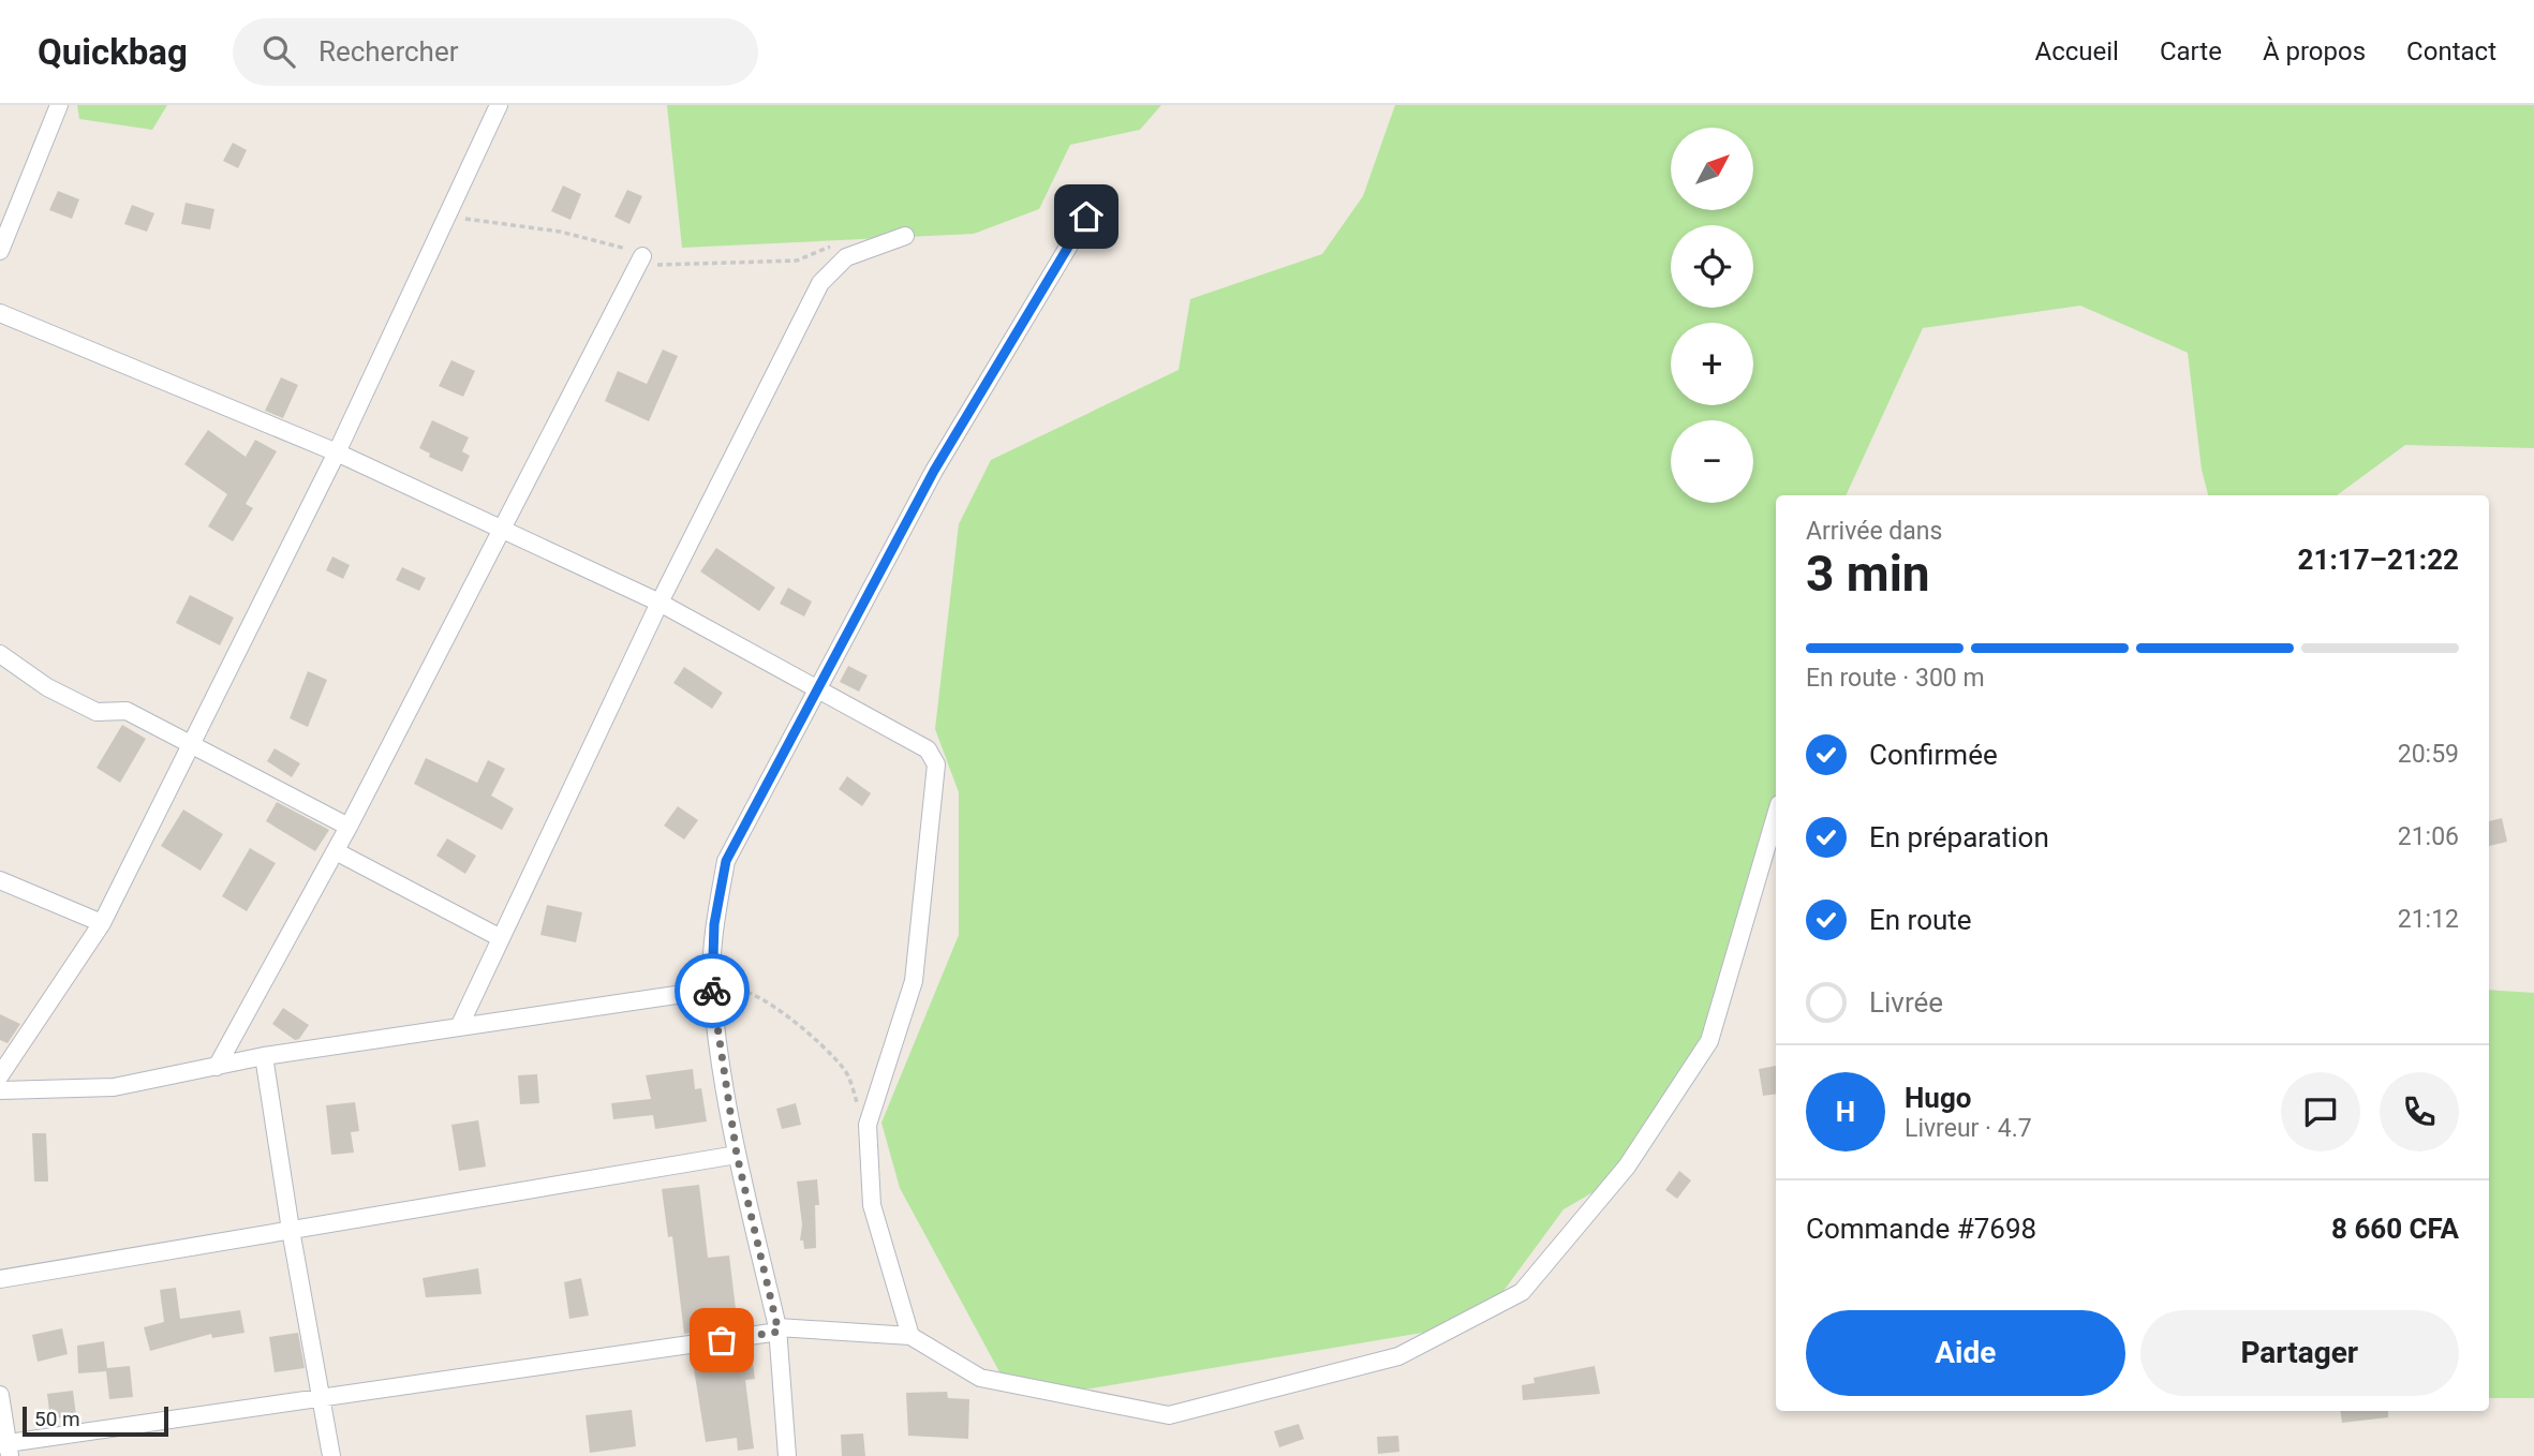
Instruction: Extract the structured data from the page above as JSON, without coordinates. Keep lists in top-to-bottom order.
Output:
{
  "scale_bar": "50 m",
  "north": "top right",
  "page": {
    "header": "Quickbag",
    "search": "Rechercher",
    "nav": [
      "Accueil",
      "Carte",
      "À propos",
      "Contact"
    ],
    "map_buttons": ["+", "−"],
    "heading": ["3 min", "Arrivée dans", "21:17–21:22"],
    "panel": [
      "Hugo",
      "Livreur · 4.7",
      "Commande #7698",
      "8 660 CFA"
    ],
    "bar": "En route · 300 m",
    "list": [
      ["Confirmée", "20:59"],
      ["En préparation", "21:06"],
      ["En route", "21:12"],
      "Livrée"
    ],
    "round": "H",
    "buttons": ["Aide", "Partager"],
    "scale": "50 m"
  }
}
